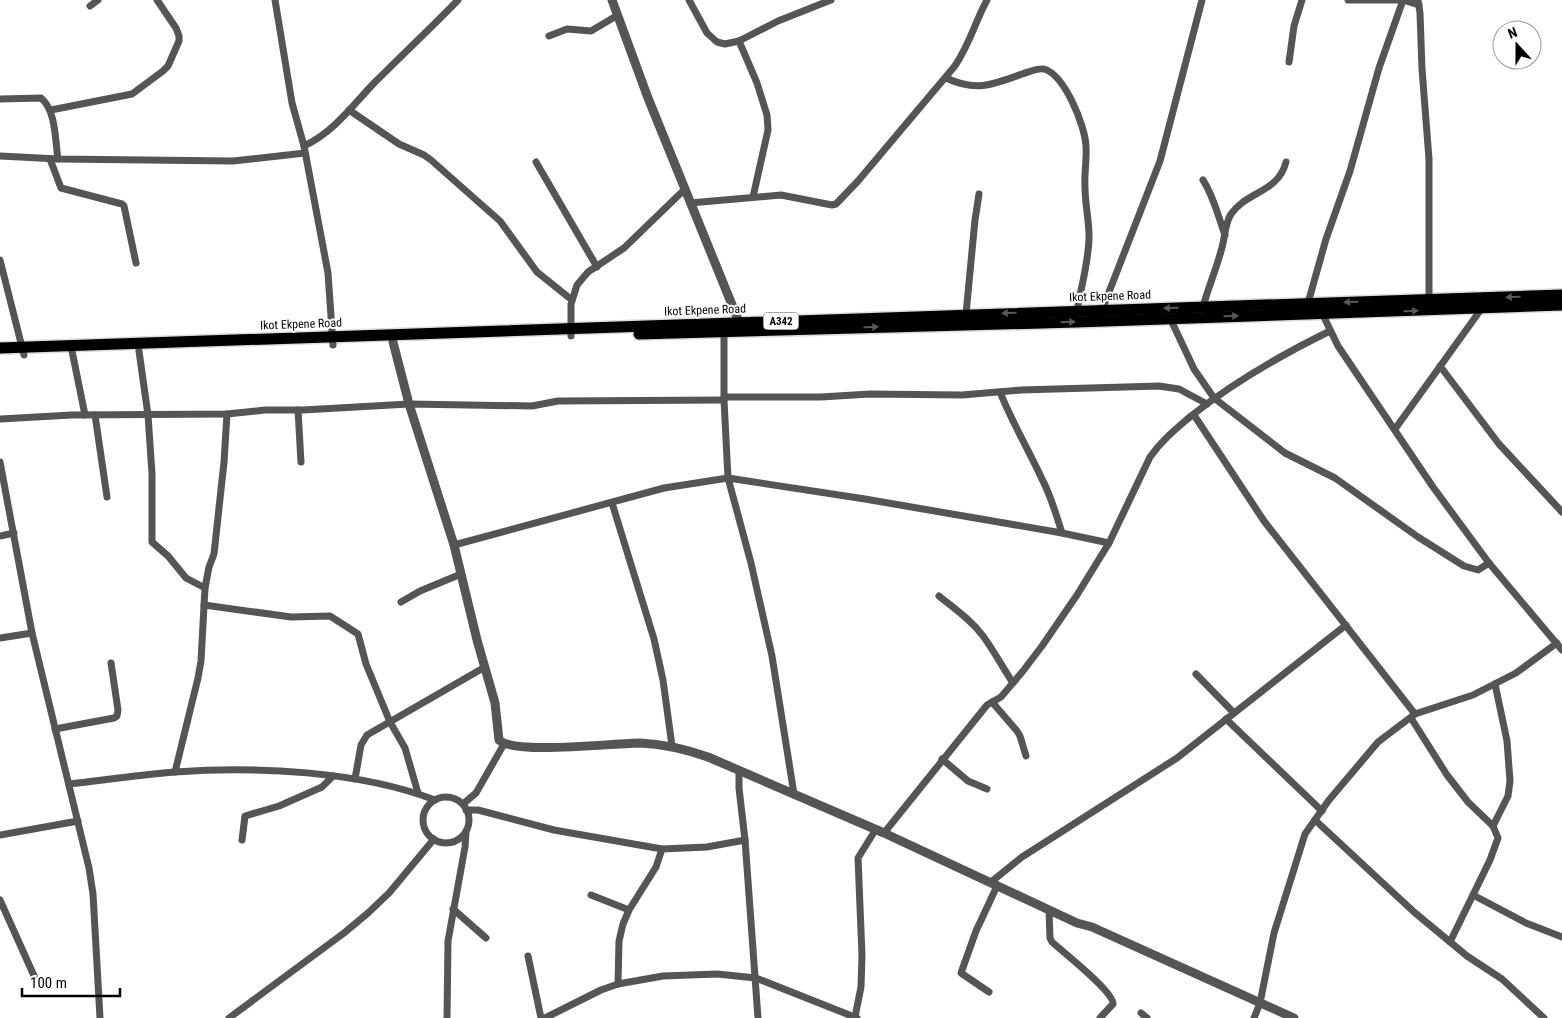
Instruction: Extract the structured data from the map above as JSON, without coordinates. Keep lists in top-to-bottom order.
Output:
{
  "streets": {
    "highway": ["Ikot Ekpene Road", "A342"]
  },
  "scale_bar": "100 m",
  "north": "top"
}
